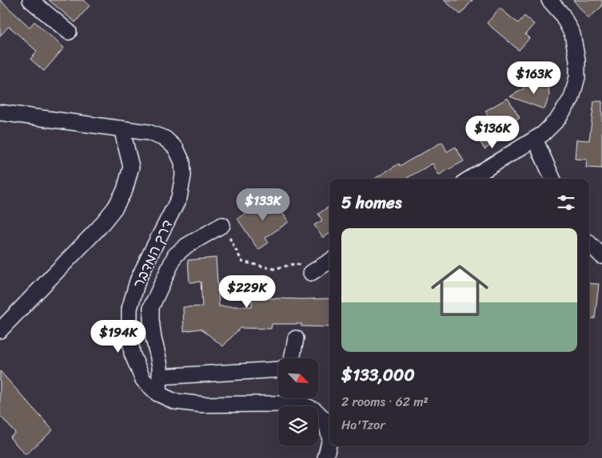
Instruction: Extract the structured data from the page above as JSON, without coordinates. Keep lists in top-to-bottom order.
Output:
{
  "streets": {
    "street": ["דרך המדבר"]
  },
  "north": "bottom right",
  "page": {
    "price": [
      "$163K",
      "$136K",
      "$133K",
      "$229K",
      "$194K"
    ],
    "heading": "5 homes",
    "list": [
      {
        "name": "$133,000",
        "note": "2 rooms · 62 m² · Ha'Tzor"
      }
    ]
  }
}
